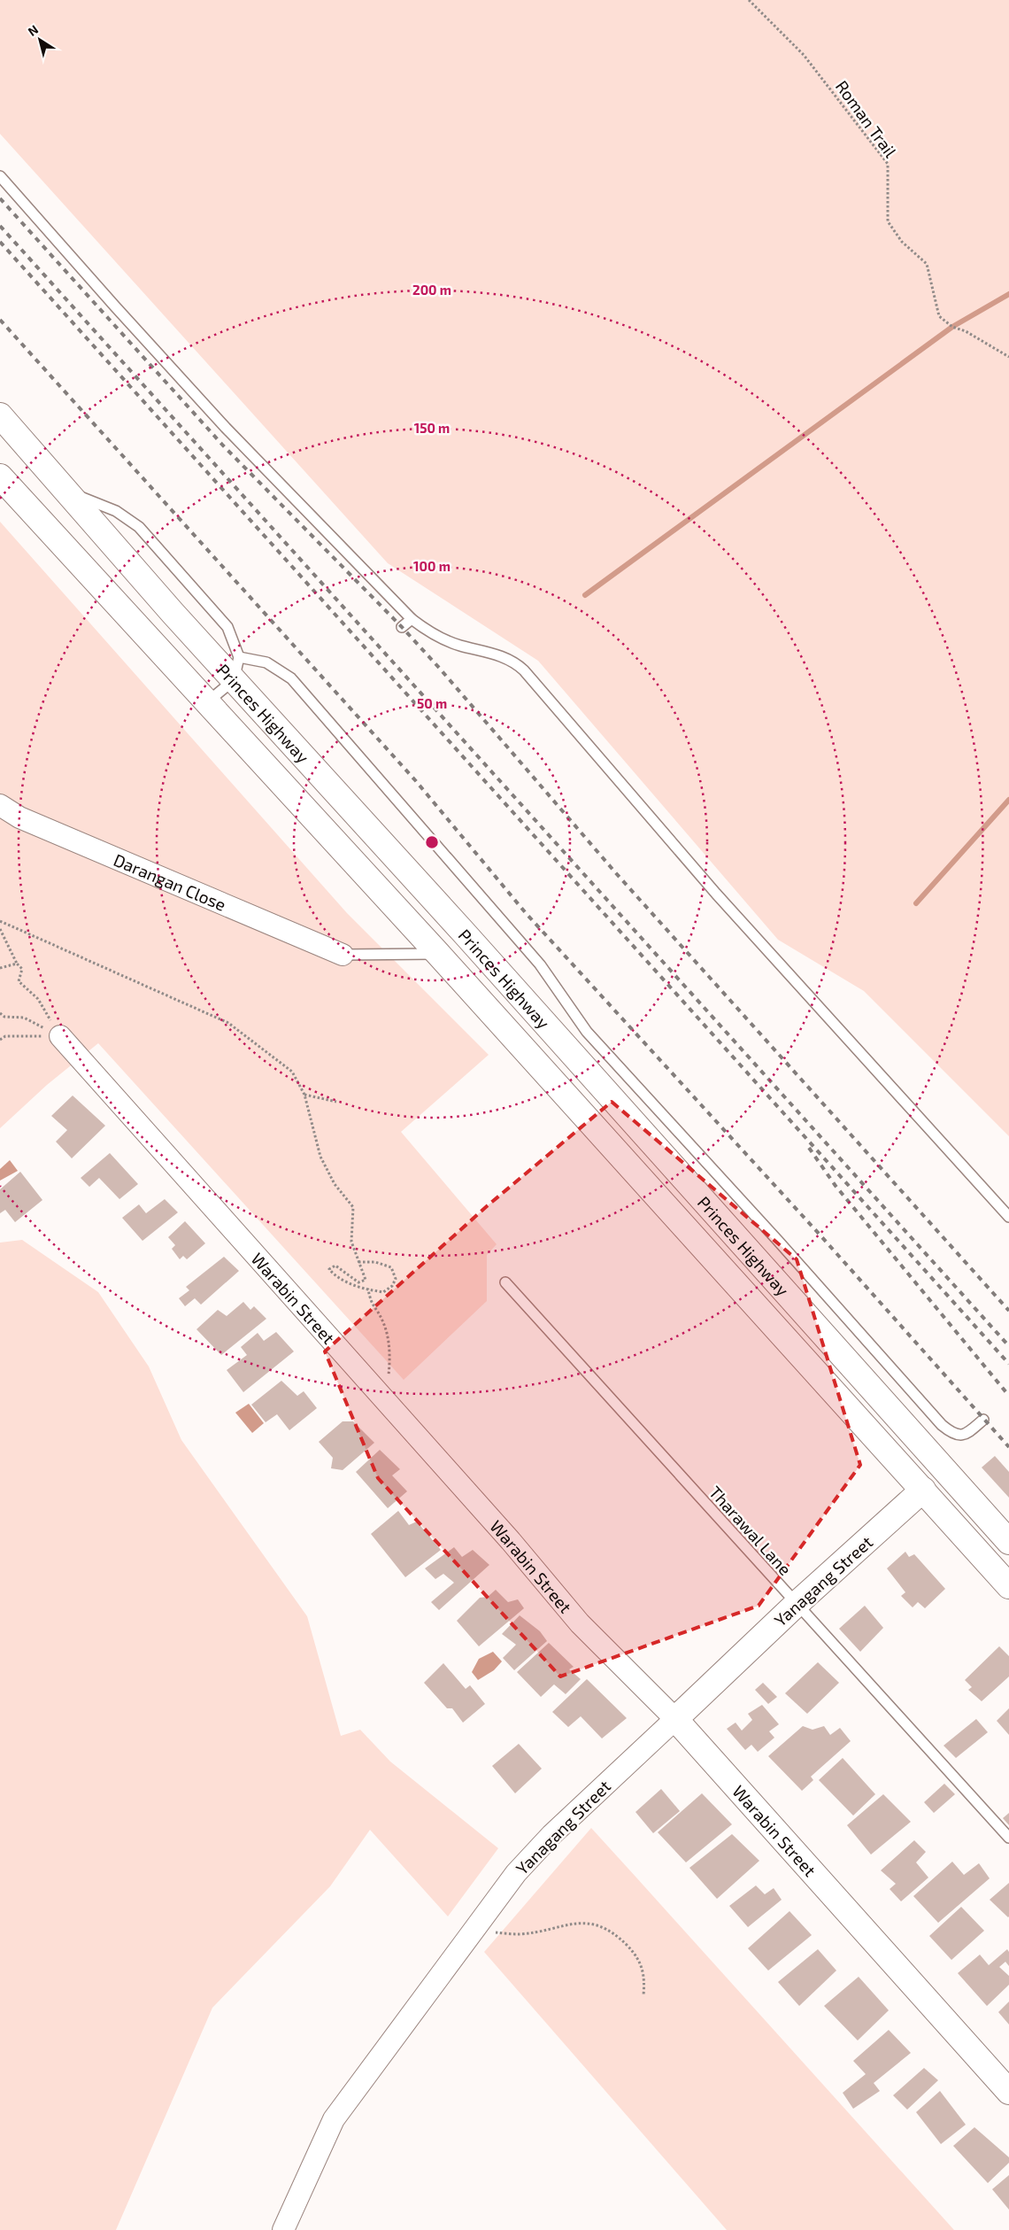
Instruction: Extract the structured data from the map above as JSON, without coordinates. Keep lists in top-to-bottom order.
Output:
{
  "streets": {
    "main road": ["Princes Highway", "Warabin Street", "Yanagang Street"],
    "street": ["Darangan Close"],
    "lane": ["Tharawal Lane"],
    "path": ["Roman Trail"]
  },
  "crossings": [
    ["Princes Highway", "Yanagang Street"],
    ["Warabin Street", "Yanagang Street"],
    ["Tharawal Lane", "Yanagang Street"]
  ],
  "north": "top left",
  "rings": [
    "200 m",
    "150 m",
    "100 m",
    "50 m"
  ]
}
